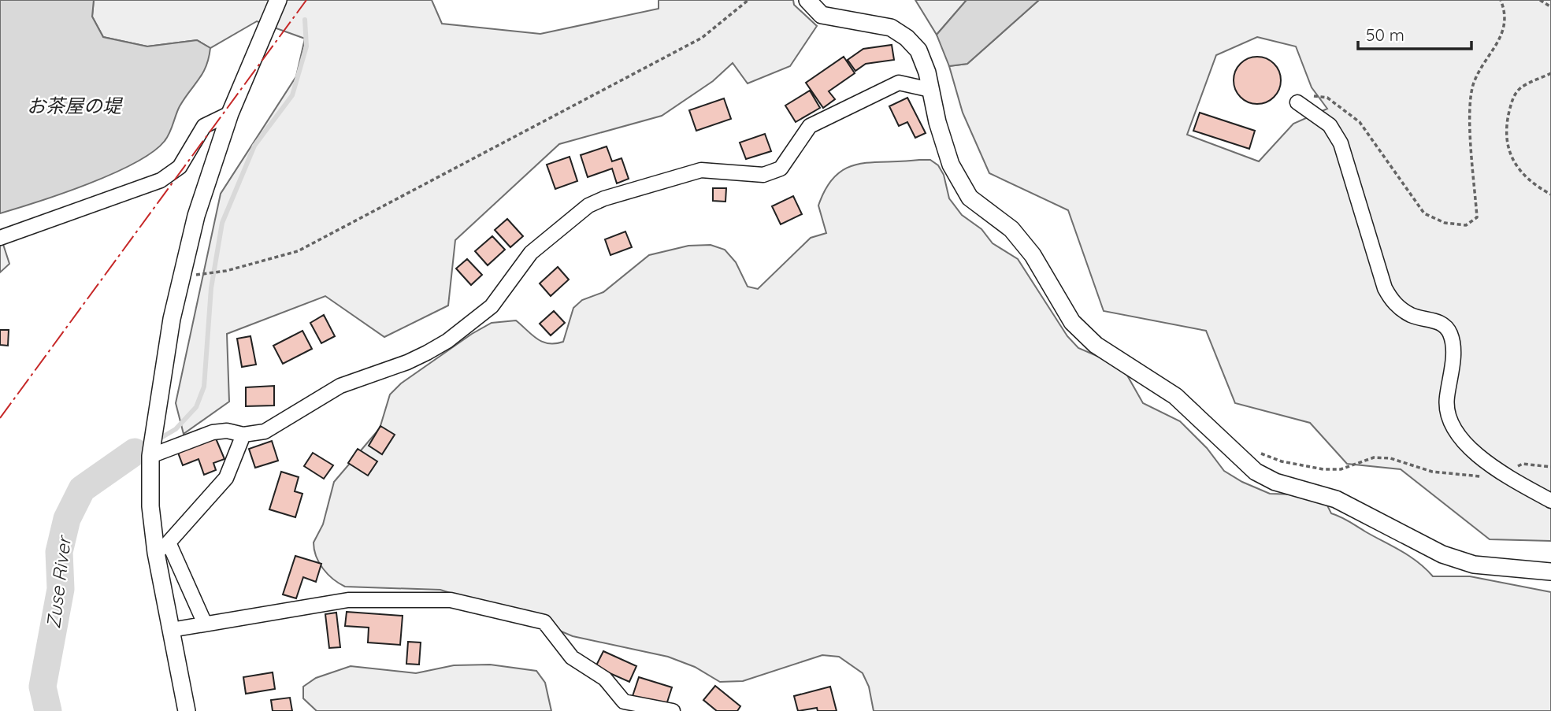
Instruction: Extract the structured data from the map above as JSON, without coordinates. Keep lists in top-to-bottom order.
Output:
{
  "water": ["お茶屋の堤", "Zuse River"],
  "scale_bar": "50 m"
}
